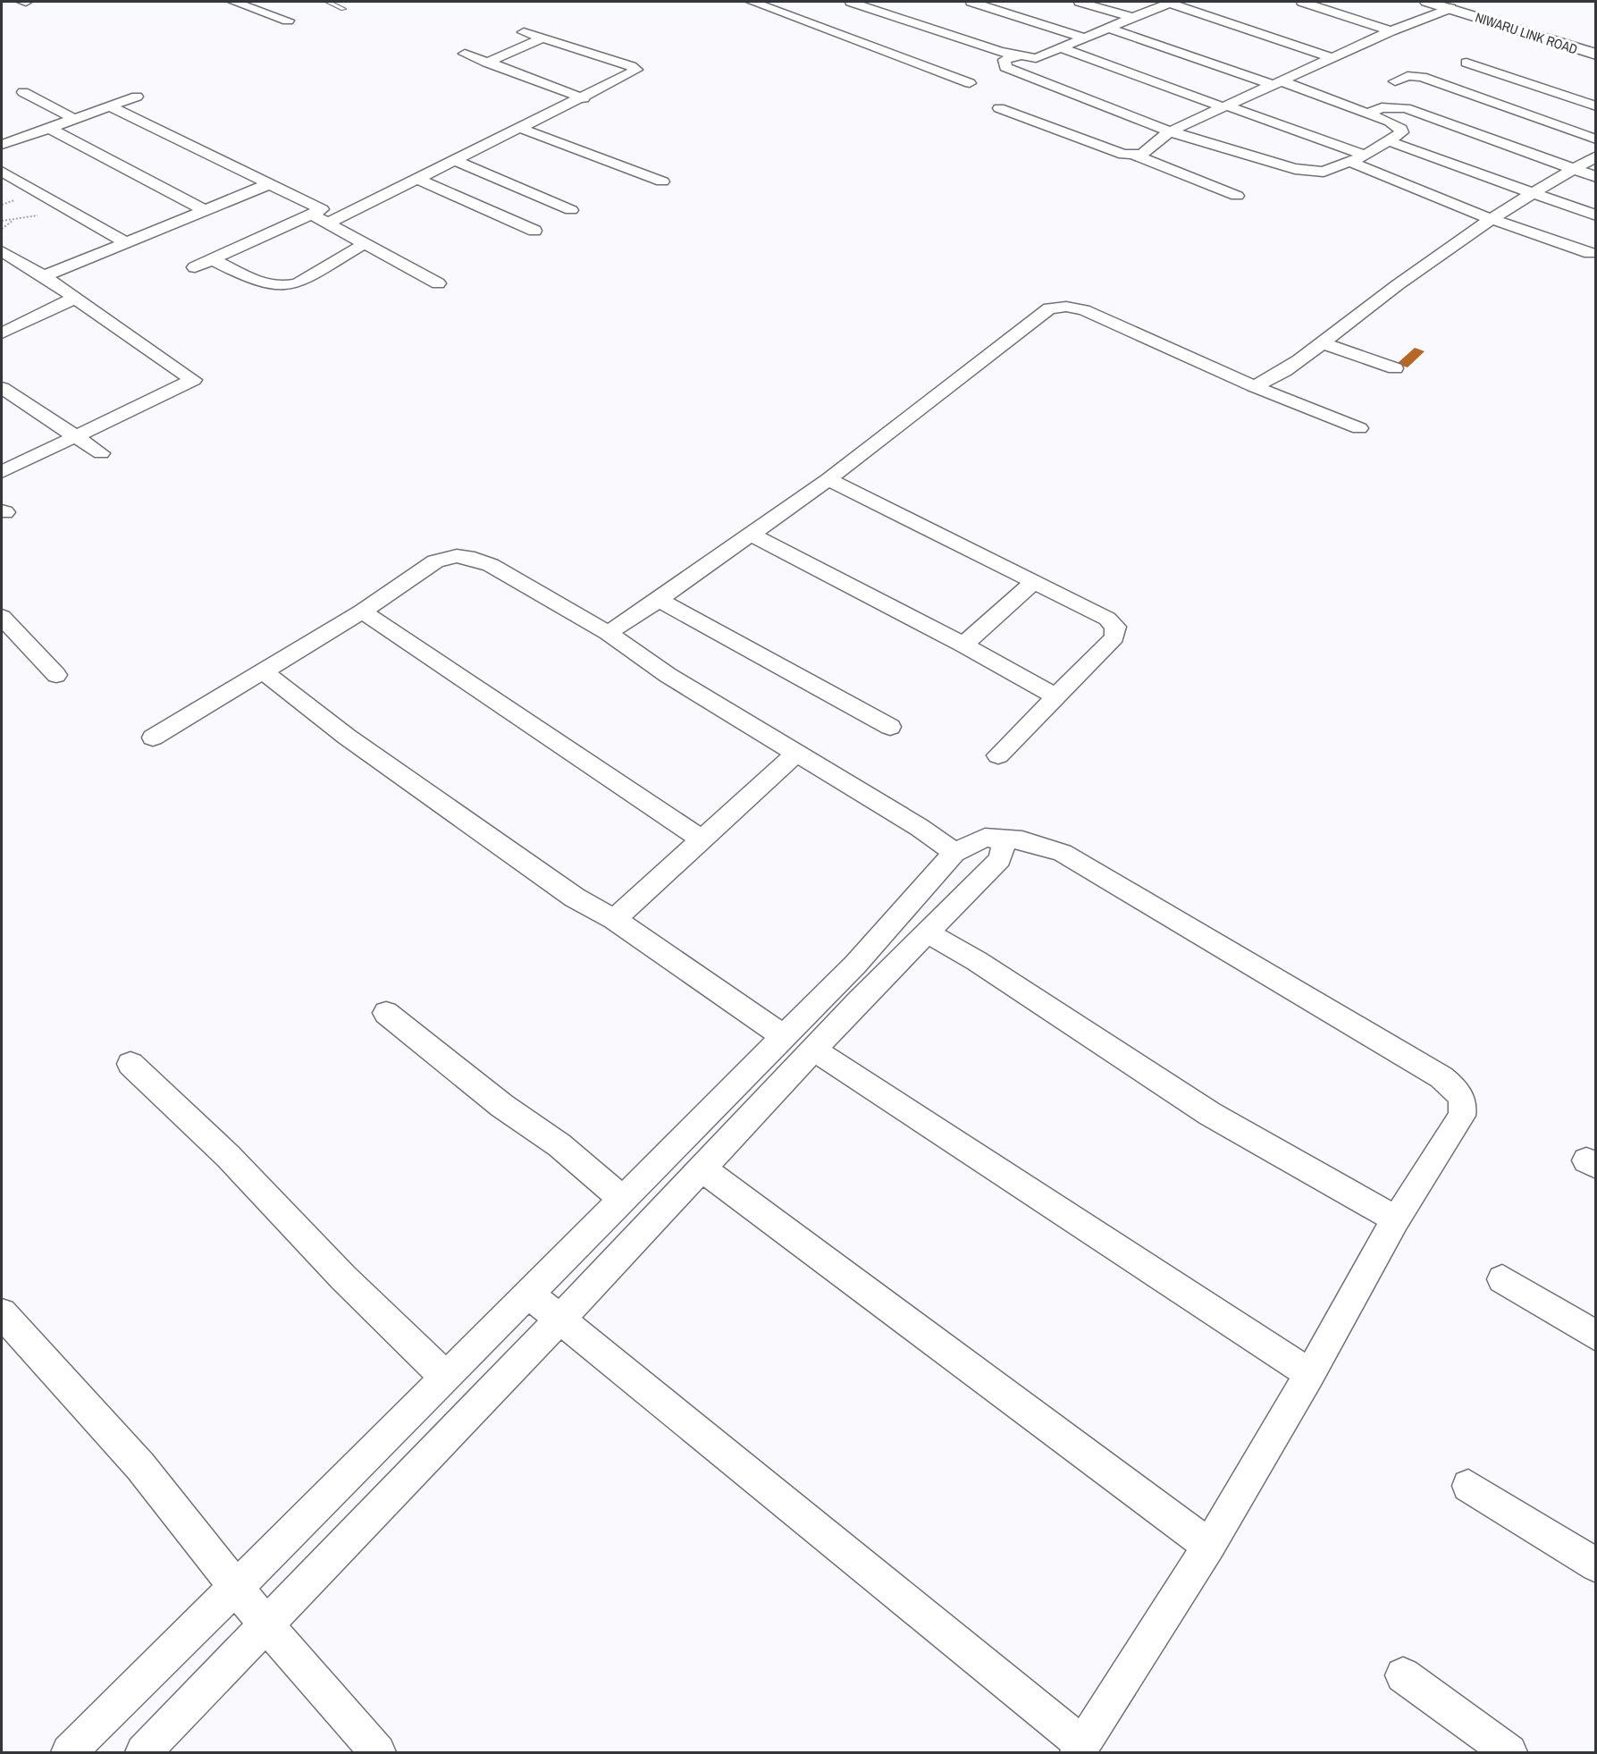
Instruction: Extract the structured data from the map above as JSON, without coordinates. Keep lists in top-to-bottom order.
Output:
{
  "streets": {
    "street": ["NIWARU LINK ROAD"]
  }
}
